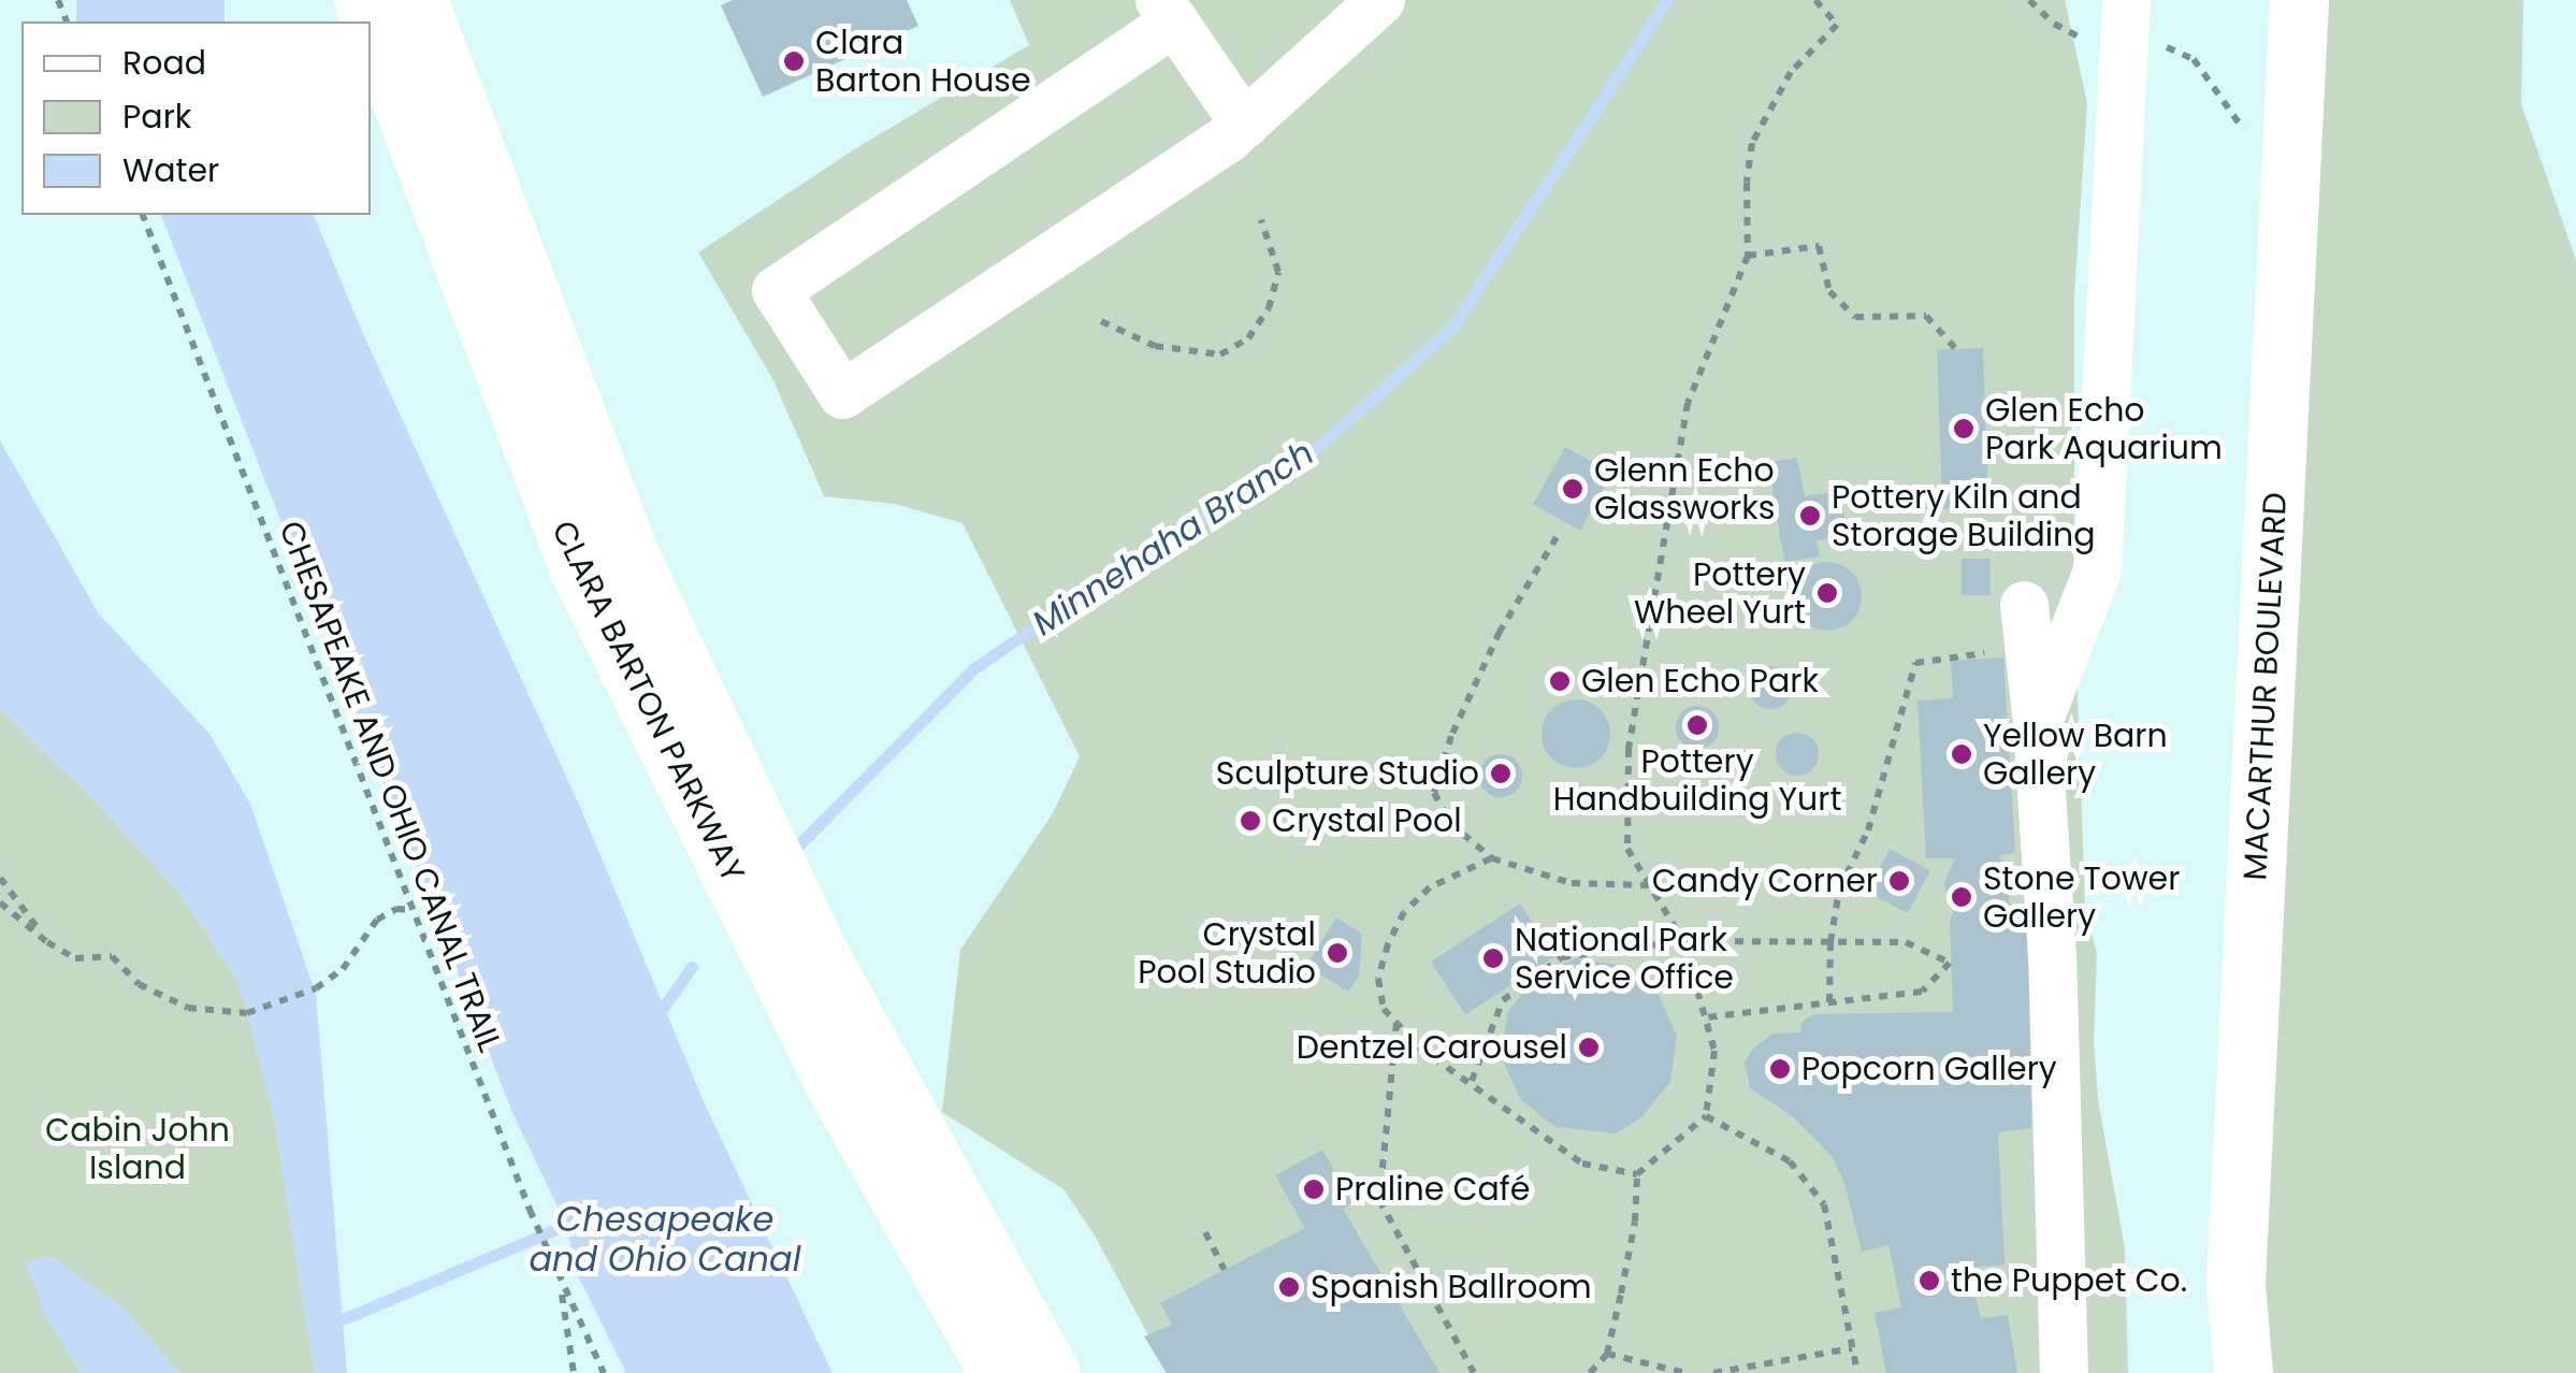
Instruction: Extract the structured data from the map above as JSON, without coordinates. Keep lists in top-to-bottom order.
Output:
{
  "streets": {
    "main road": ["MACARTHUR BOULEVARD", "CLARA BARTON PARKWAY"],
    "path": ["CHESAPEAKE AND OHIO CANAL TRAIL"]
  },
  "water": ["Minnehaha Branch", "Chesapeake and Ohio Canal"],
  "parks": ["Cabin John Island"],
  "places": [
    "Clara Barton House",
    "Glen Echo Park Aquarium",
    "Glenn Echo Glassworks",
    "Pottery Kiln and Storage Building",
    "Pottery Wheel Yurt",
    "Glen Echo Park",
    "Pottery Handbuilding Yurt",
    "Yellow Barn Gallery",
    "Sculpture Studio",
    "Crystal Pool",
    "Candy Corner",
    "Stone Tower Gallery",
    "Crystal Pool Studio",
    "National Park Service Office",
    "Dentzel Carousel",
    "Popcorn Gallery",
    "Praline Café",
    "the Puppet Co.",
    "Spanish Ballroom"
  ],
  "legend": ["Road", "Park", "Water"]
}
